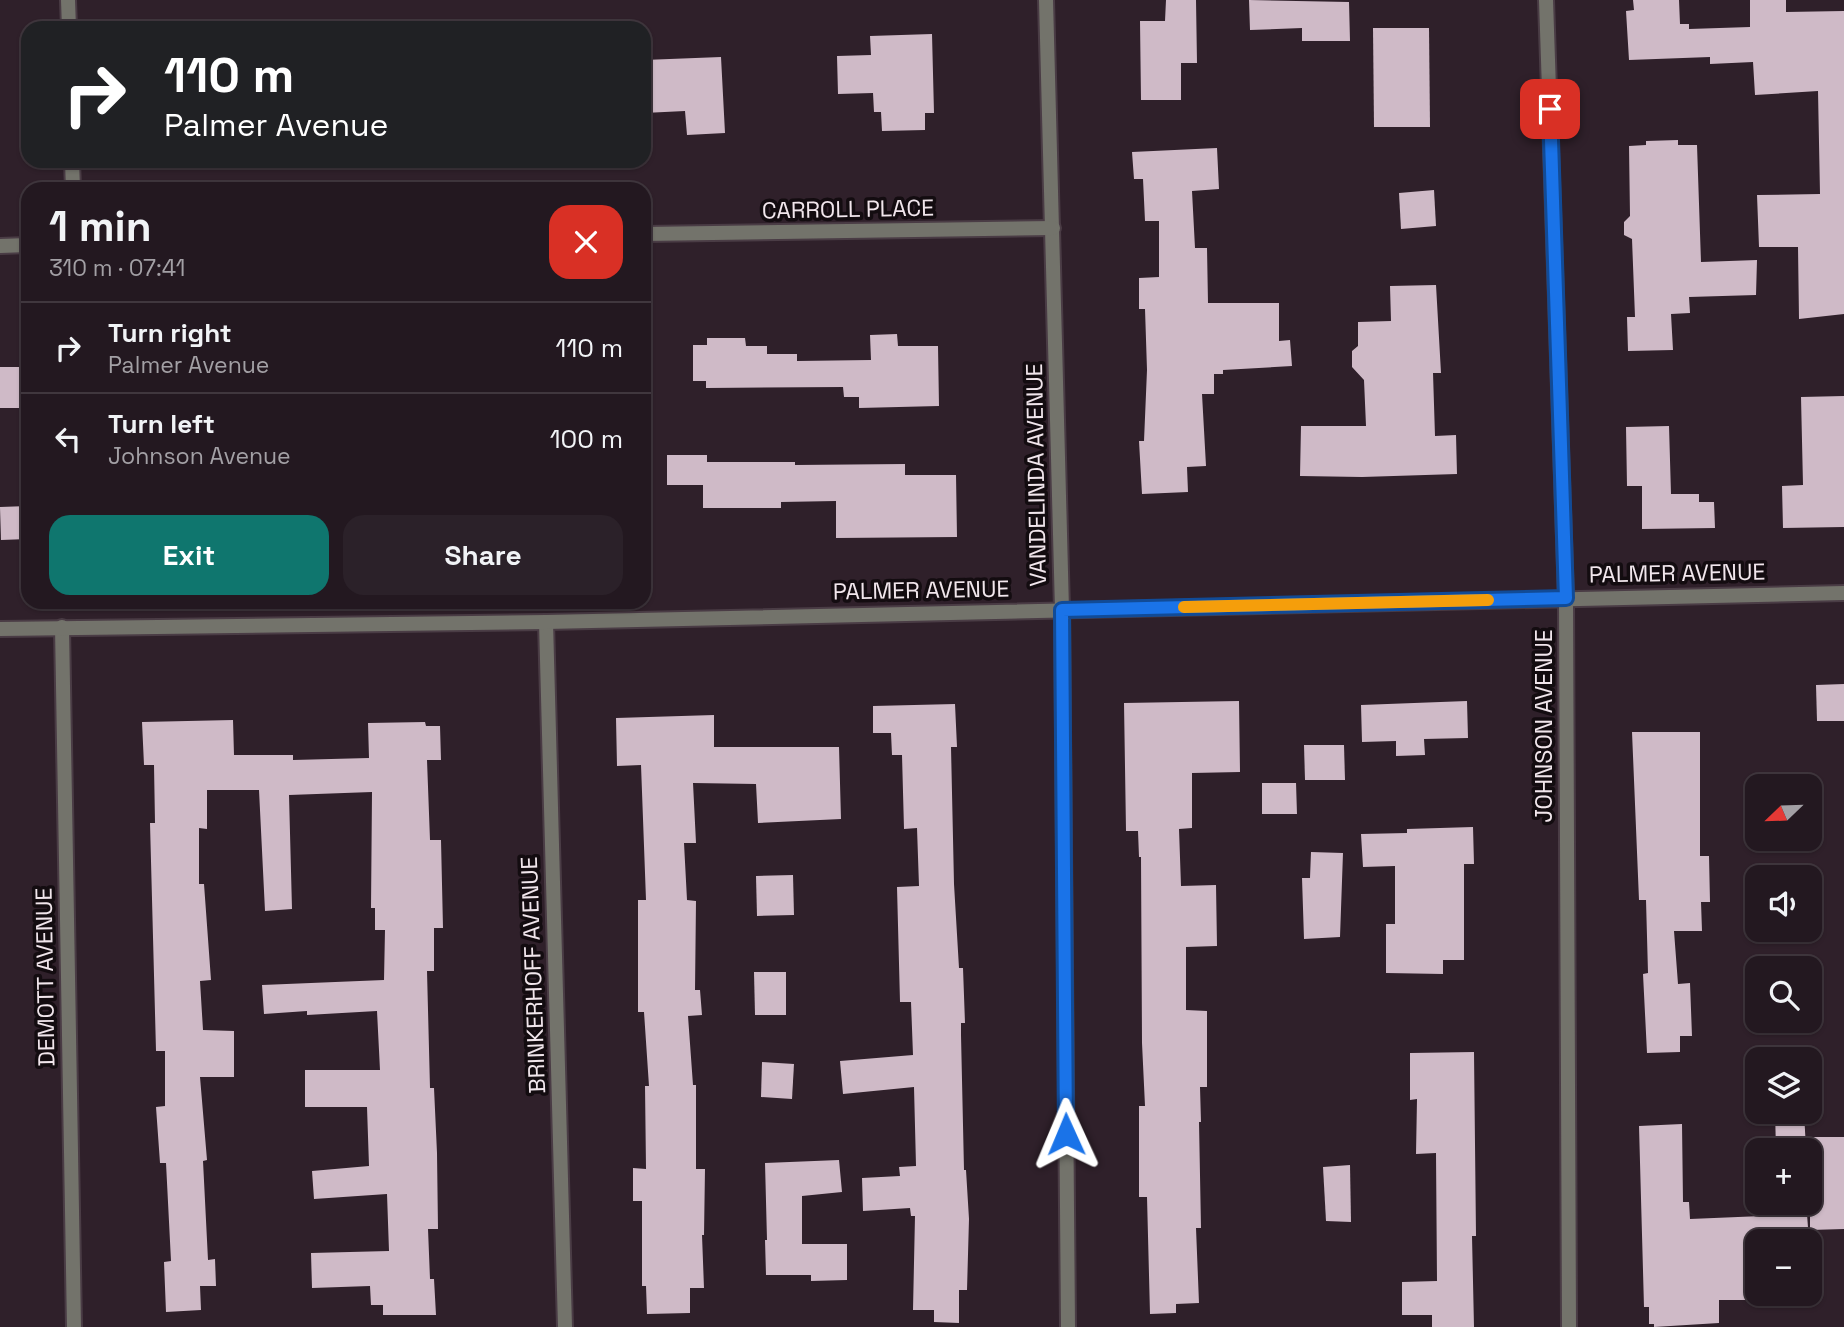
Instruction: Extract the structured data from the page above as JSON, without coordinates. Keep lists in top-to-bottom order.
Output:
{
  "streets": {
    "street": [
      "CARROLL PLACE",
      "VANDELINDA AVENUE",
      "PALMER AVENUE",
      "JOHNSON AVENUE",
      "BRINKERHOFF AVENUE",
      "DEMOTT AVENUE"
    ]
  },
  "crossings": [
    ["CARROLL PLACE", "VANDELINDA AVENUE"],
    ["VANDELINDA AVENUE", "PALMER AVENUE"],
    ["PALMER AVENUE", "JOHNSON AVENUE"],
    ["PALMER AVENUE", "BRINKERHOFF AVENUE"],
    ["PALMER AVENUE", "DEMOTT AVENUE"]
  ],
  "north": "bottom left",
  "page": {
    "turn": ["110 m", "Palmer Avenue"],
    "heading": ["1 min", "310 m · 07:41"],
    "list": [
      {
        "name": "Turn right",
        "note": "Palmer Avenue",
        "value": "110 m"
      },
      {
        "name": "Turn left",
        "note": "Johnson Avenue",
        "value": "100 m"
      }
    ],
    "buttons": ["Exit", "Share"],
    "map_buttons": ["+", "−"]
  }
}
